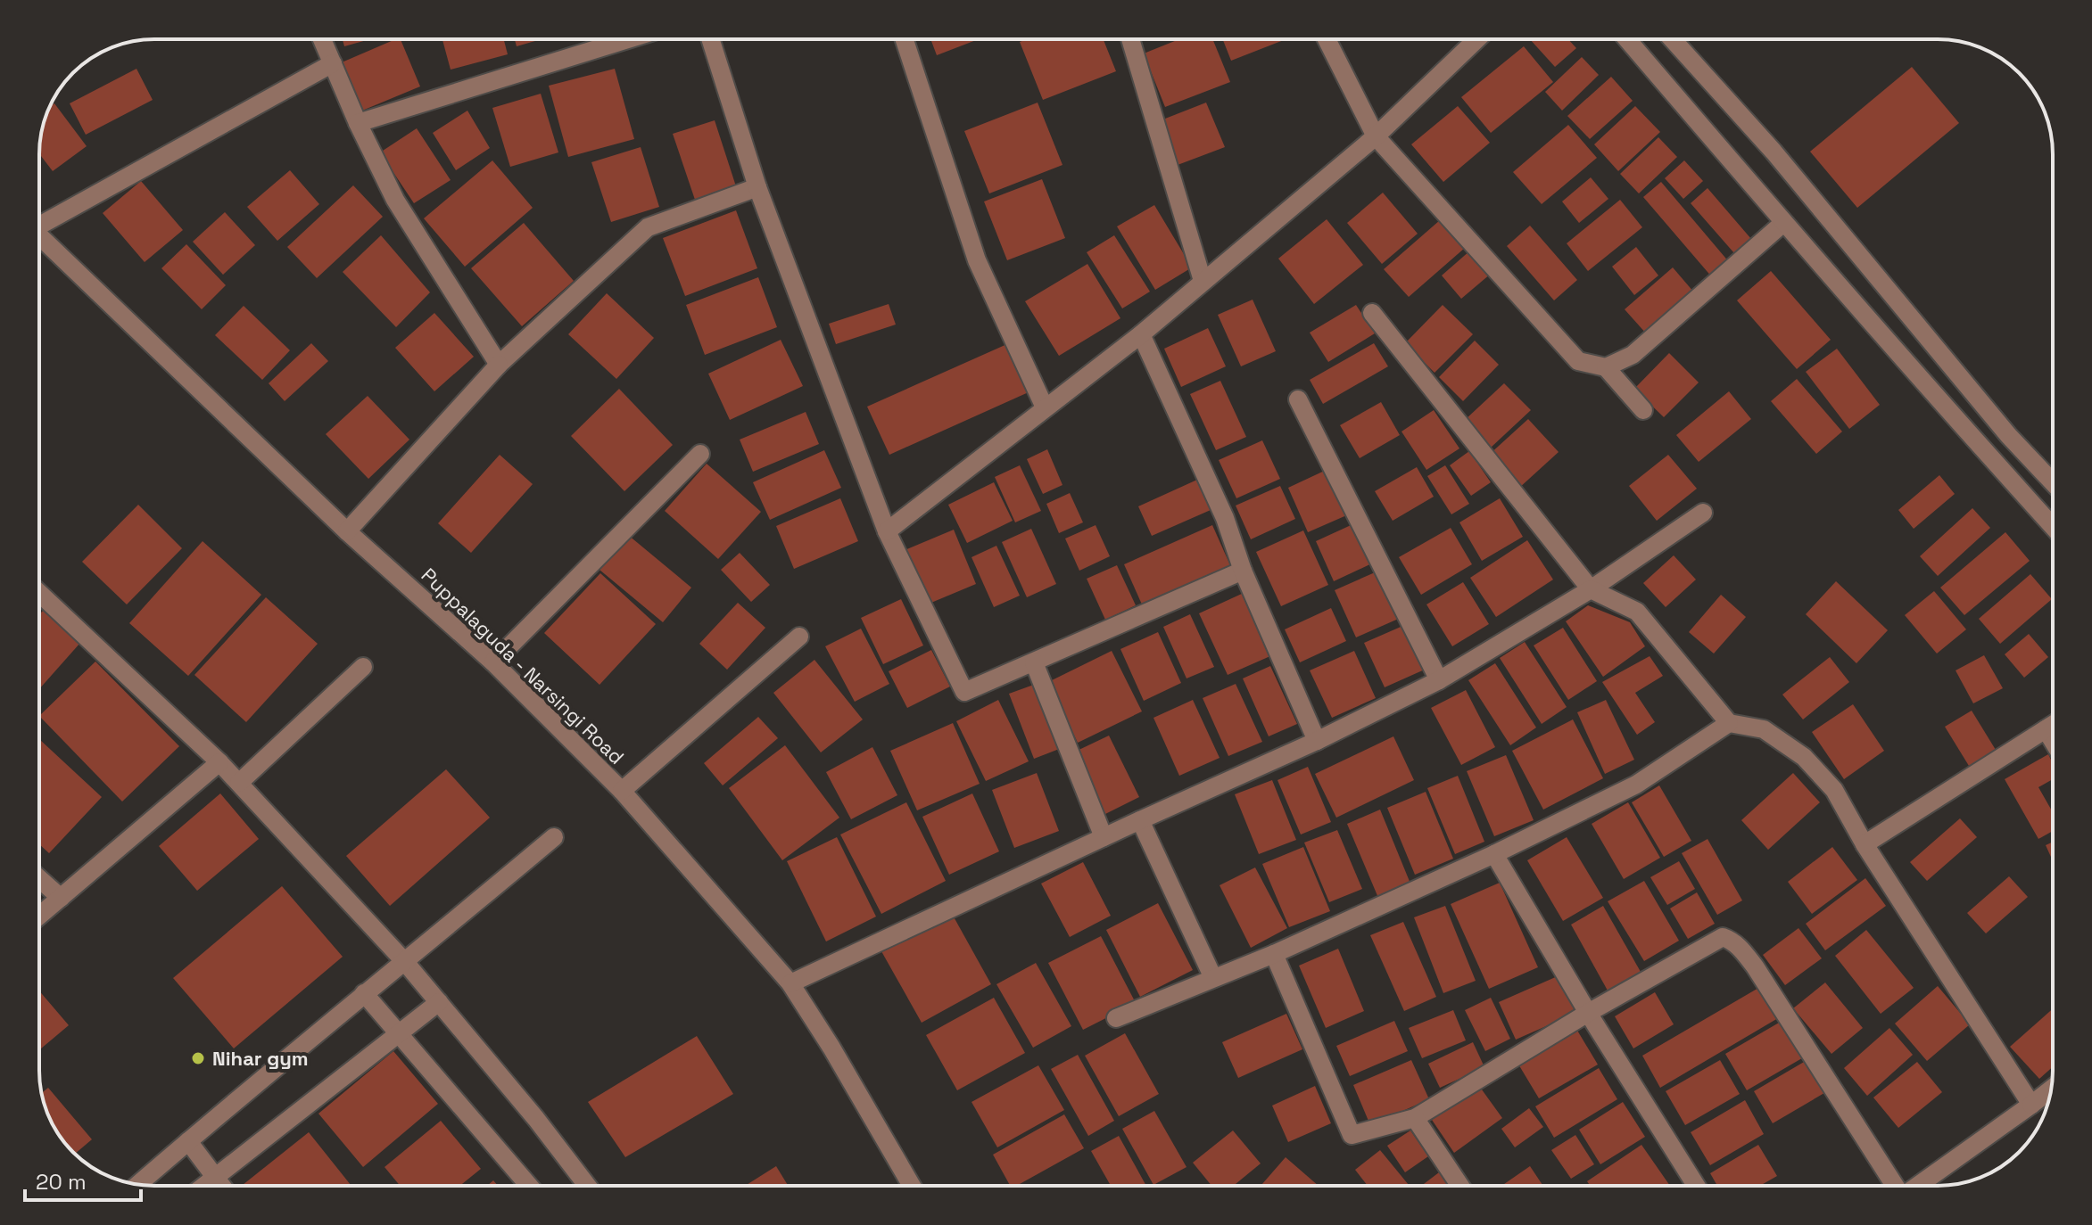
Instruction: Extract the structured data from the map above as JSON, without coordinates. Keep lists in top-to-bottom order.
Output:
{
  "streets": {
    "street": ["Puppalaguda - Narsingi Road"]
  },
  "places": ["Nihar gym"],
  "scale_bar": "20 m"
}
